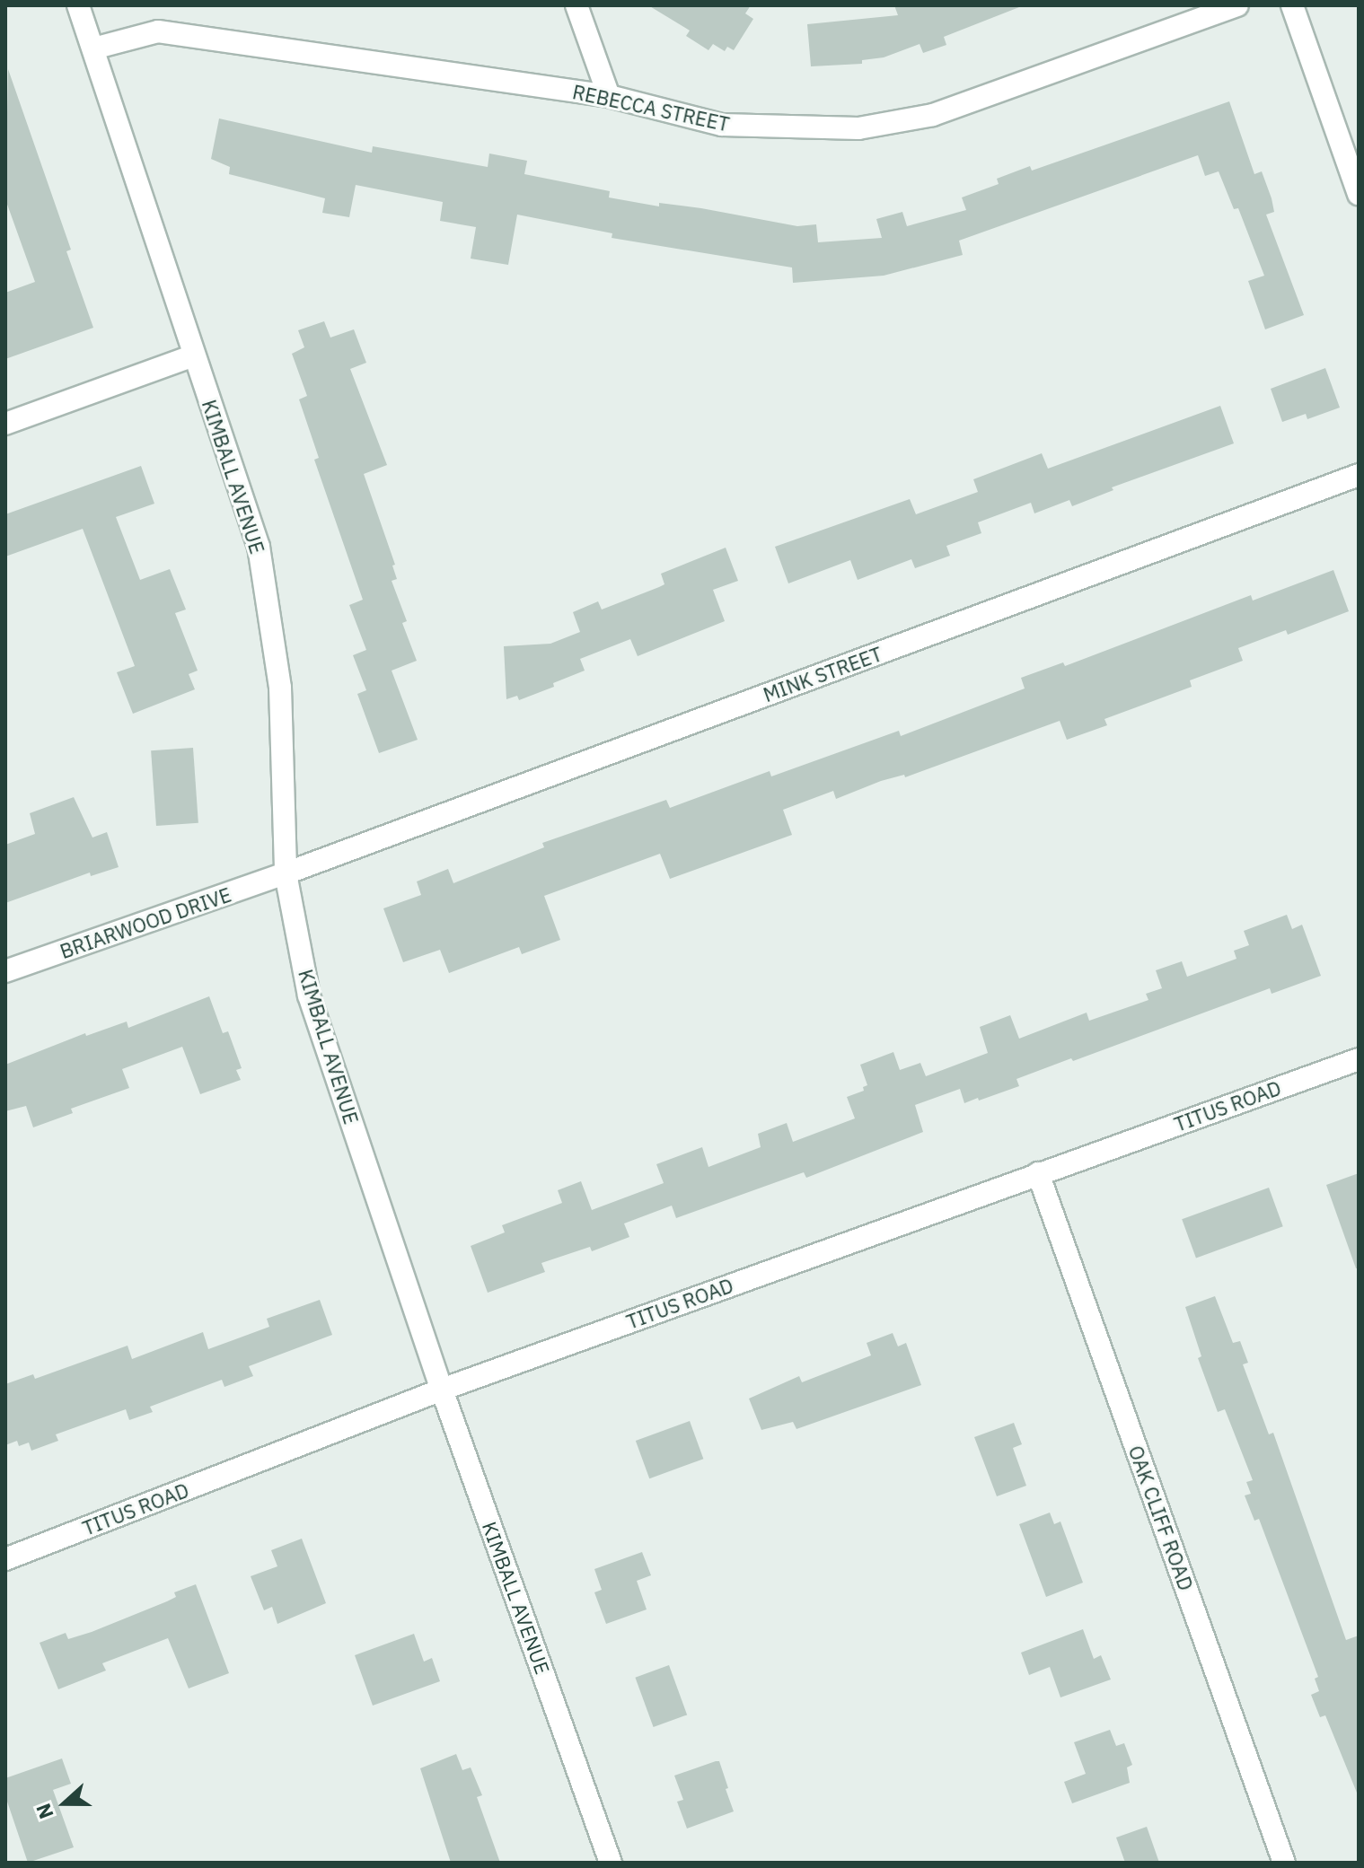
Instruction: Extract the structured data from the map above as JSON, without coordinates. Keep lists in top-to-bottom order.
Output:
{
  "streets": {
    "street": [
      "REBECCA STREET",
      "KIMBALL AVENUE",
      "MINK STREET",
      "BRIARWOOD DRIVE",
      "TITUS ROAD",
      "OAK CLIFF ROAD"
    ]
  },
  "crossings": [
    ["REBECCA STREET", "KIMBALL AVENUE"],
    ["KIMBALL AVENUE", "MINK STREET"],
    ["KIMBALL AVENUE", "BRIARWOOD DRIVE"],
    ["KIMBALL AVENUE", "TITUS ROAD"],
    ["MINK STREET", "BRIARWOOD DRIVE"],
    ["TITUS ROAD", "OAK CLIFF ROAD"]
  ],
  "north": "left"
}
